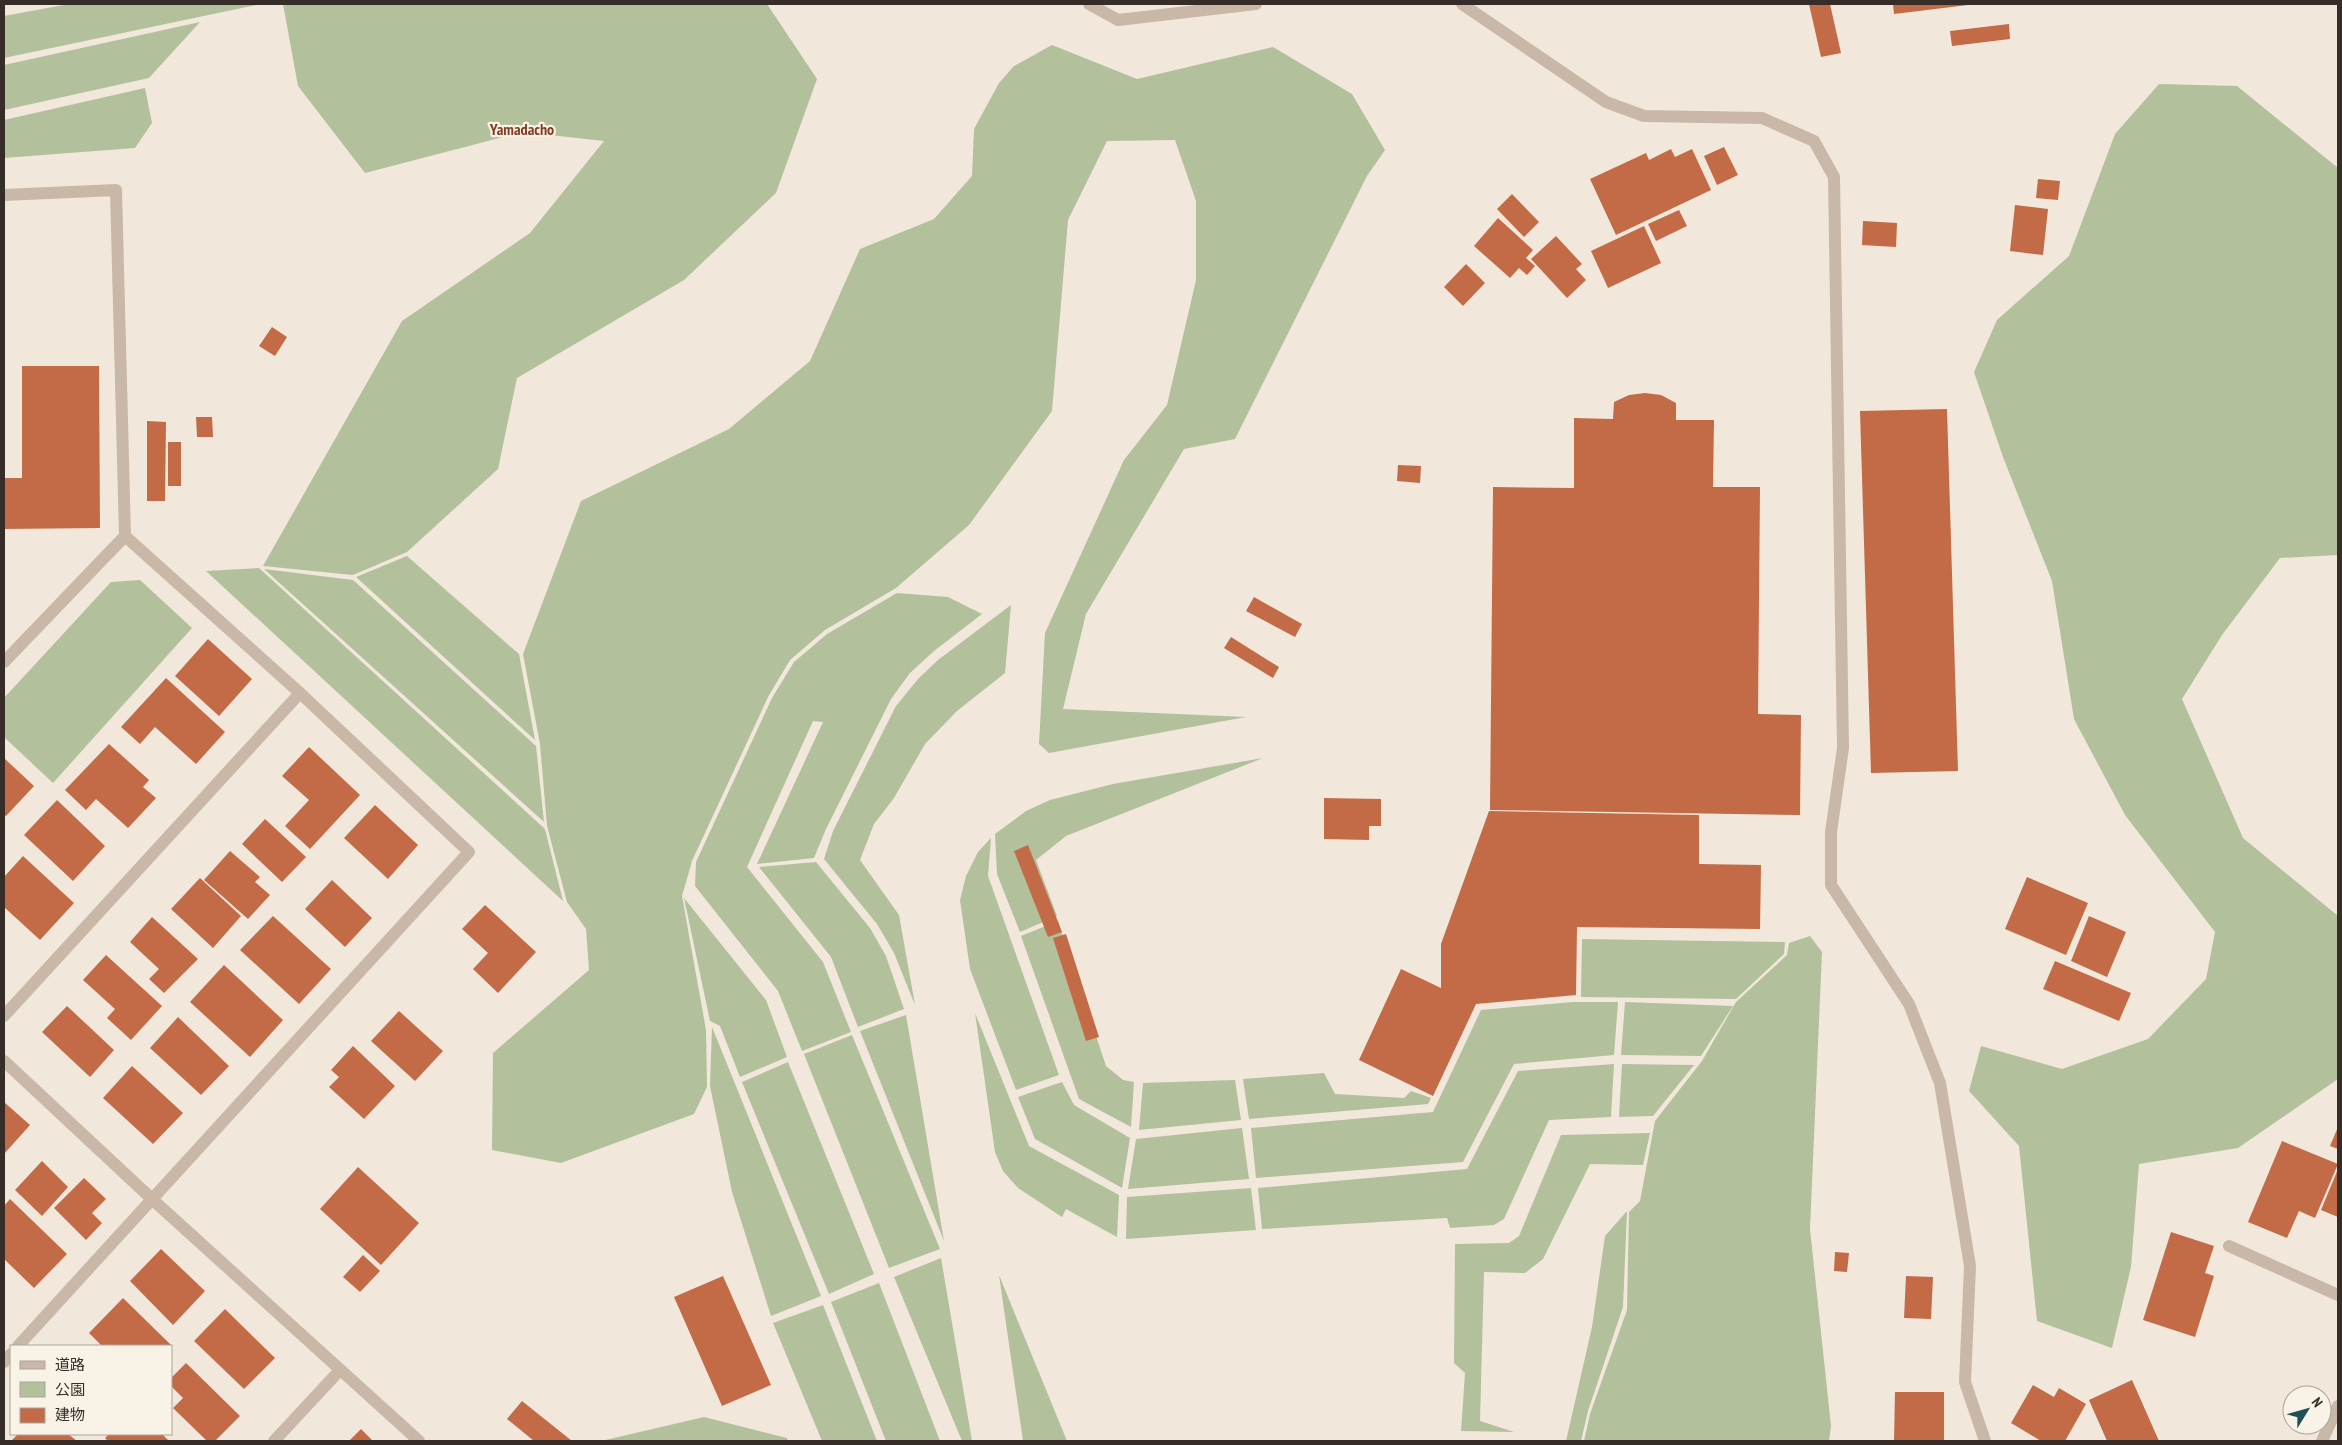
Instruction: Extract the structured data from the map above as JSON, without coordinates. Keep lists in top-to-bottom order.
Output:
{
  "districts": ["Yamadacho"],
  "legend": ["道路", "公園", "建物"],
  "north": "top right"
}
